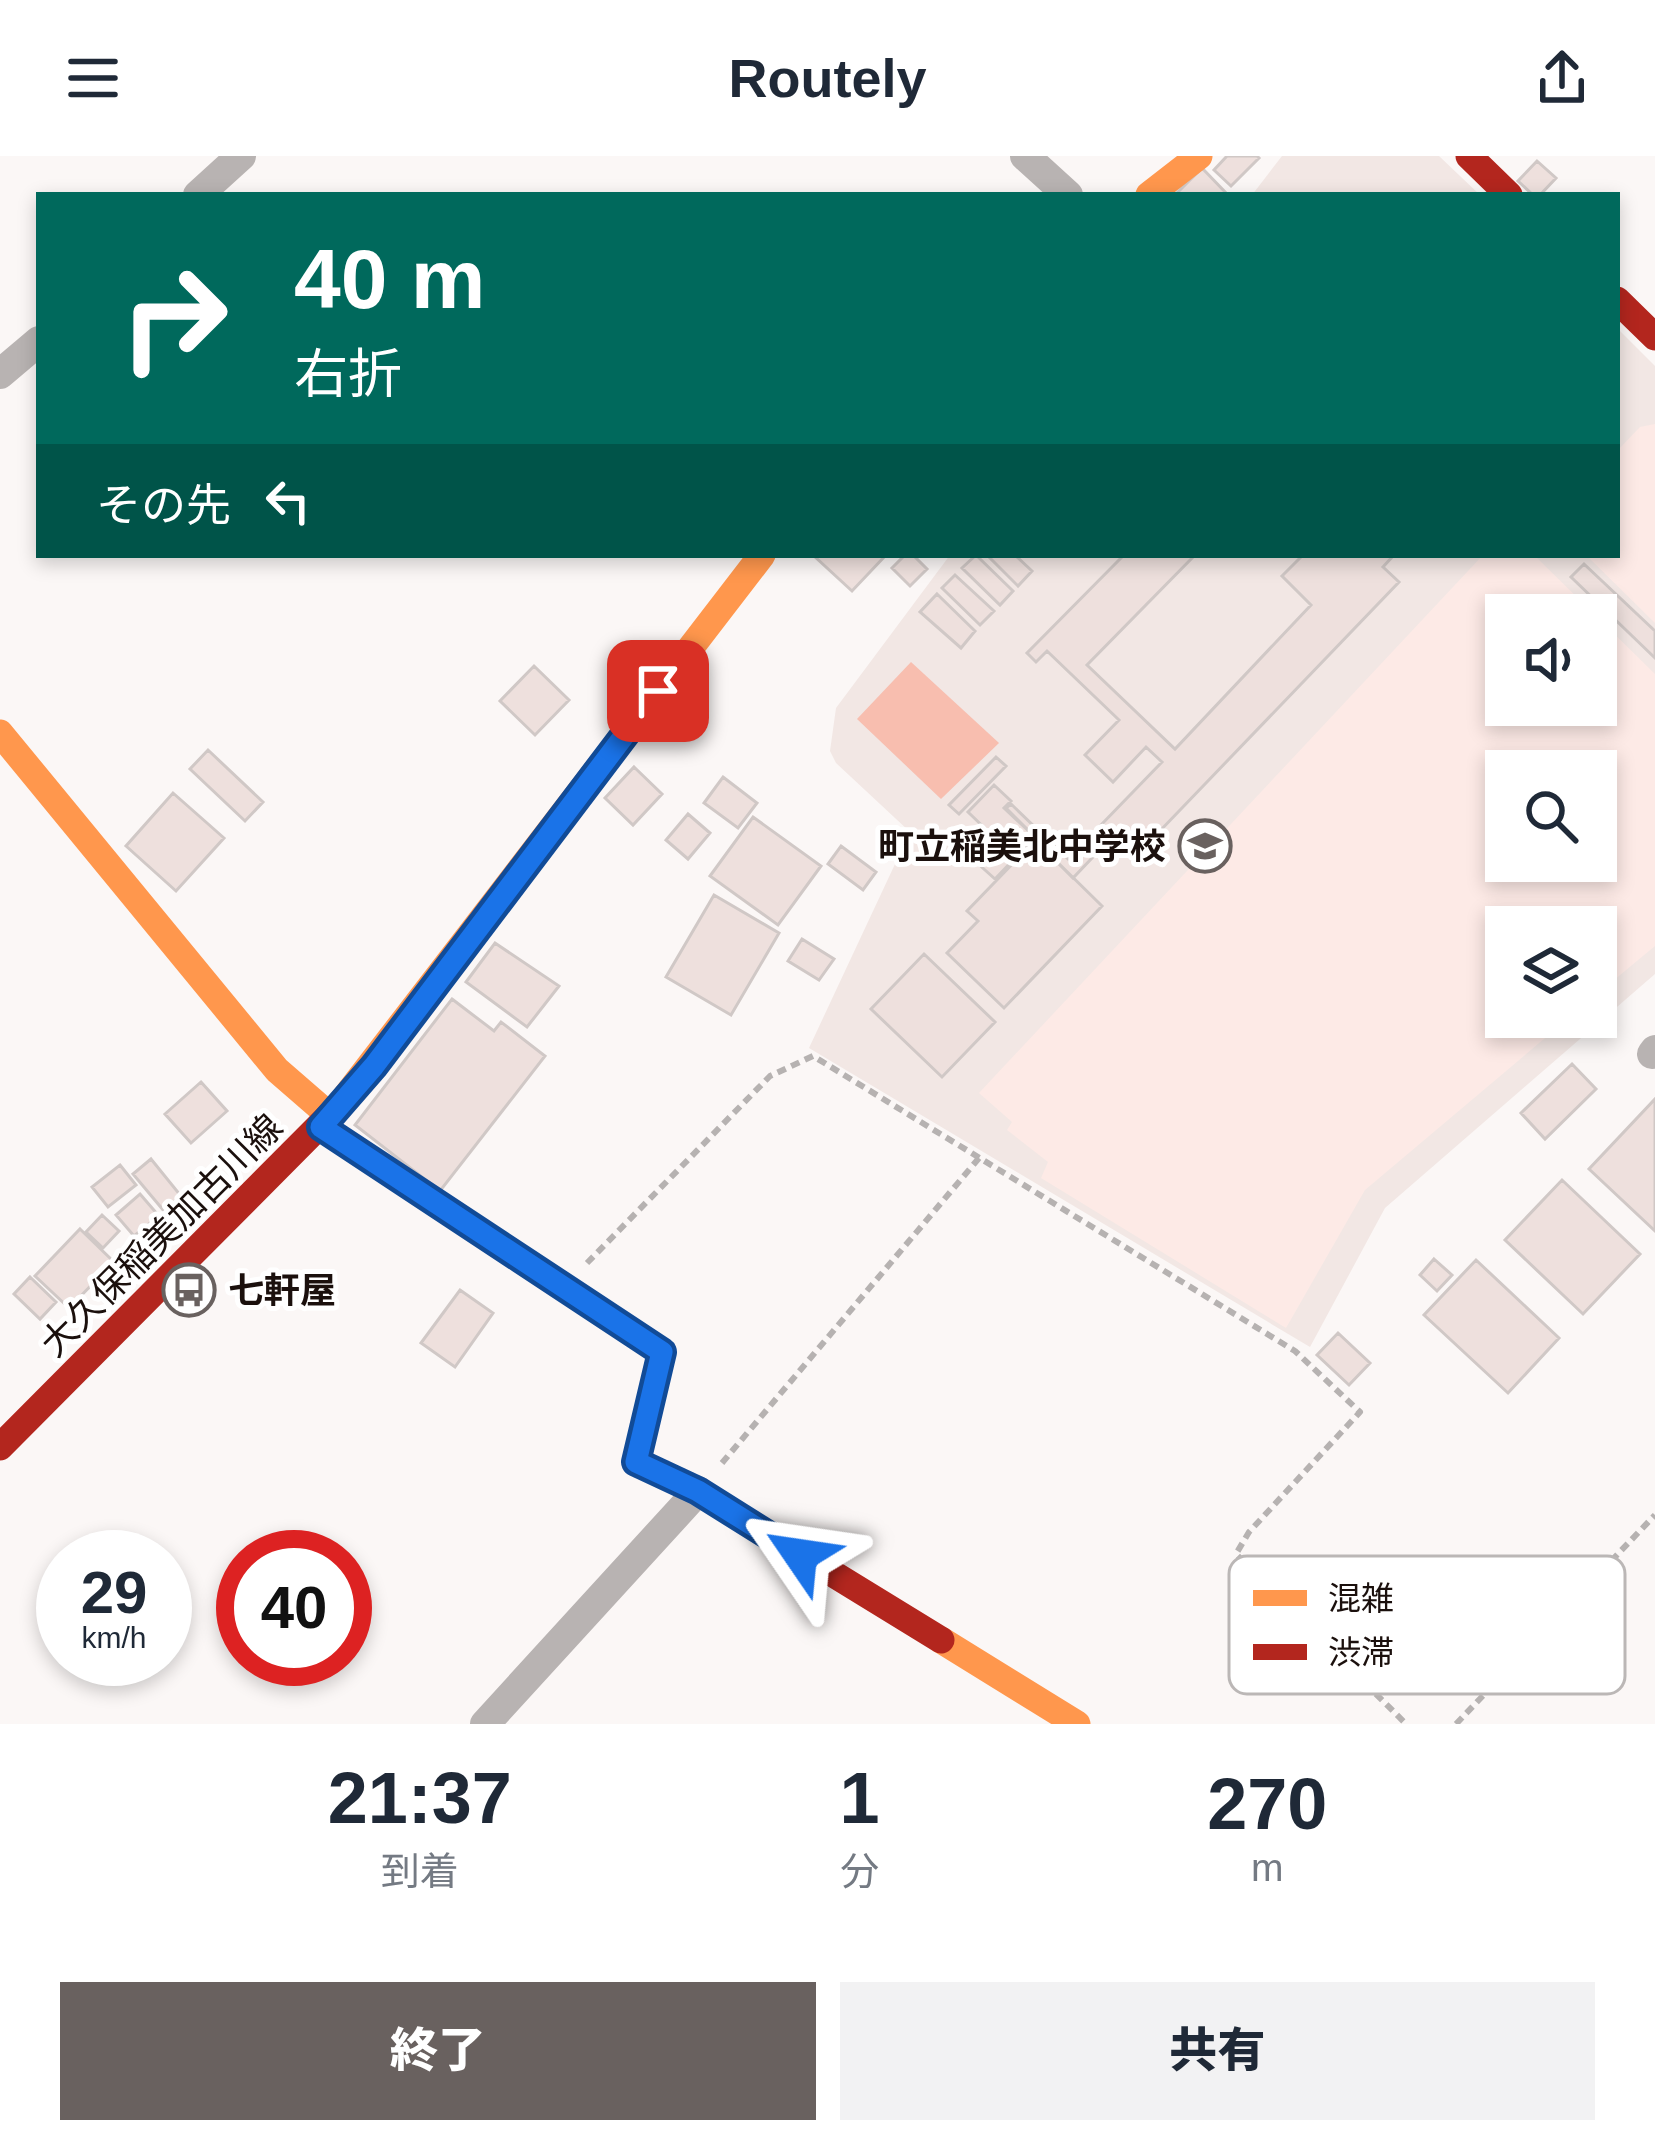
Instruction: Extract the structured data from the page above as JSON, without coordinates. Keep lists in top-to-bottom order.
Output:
{
  "streets": {
    "street": ["大久保稲美加古川線"]
  },
  "places": {
    "school or university": ["町立稲美北中学校"],
    "bus stop": ["七軒屋"]
  },
  "legend": ["混雑", "渋滞"],
  "page": {
    "header": "Routely",
    "turn": ["40 m", "右折"],
    "then": "その先",
    "speed": "29 km/h",
    "limit": "40",
    "eta": [
      "21:37",
      "到着",
      "1",
      "分",
      "270",
      "m"
    ],
    "buttons": ["終了", "共有"]
  }
}
